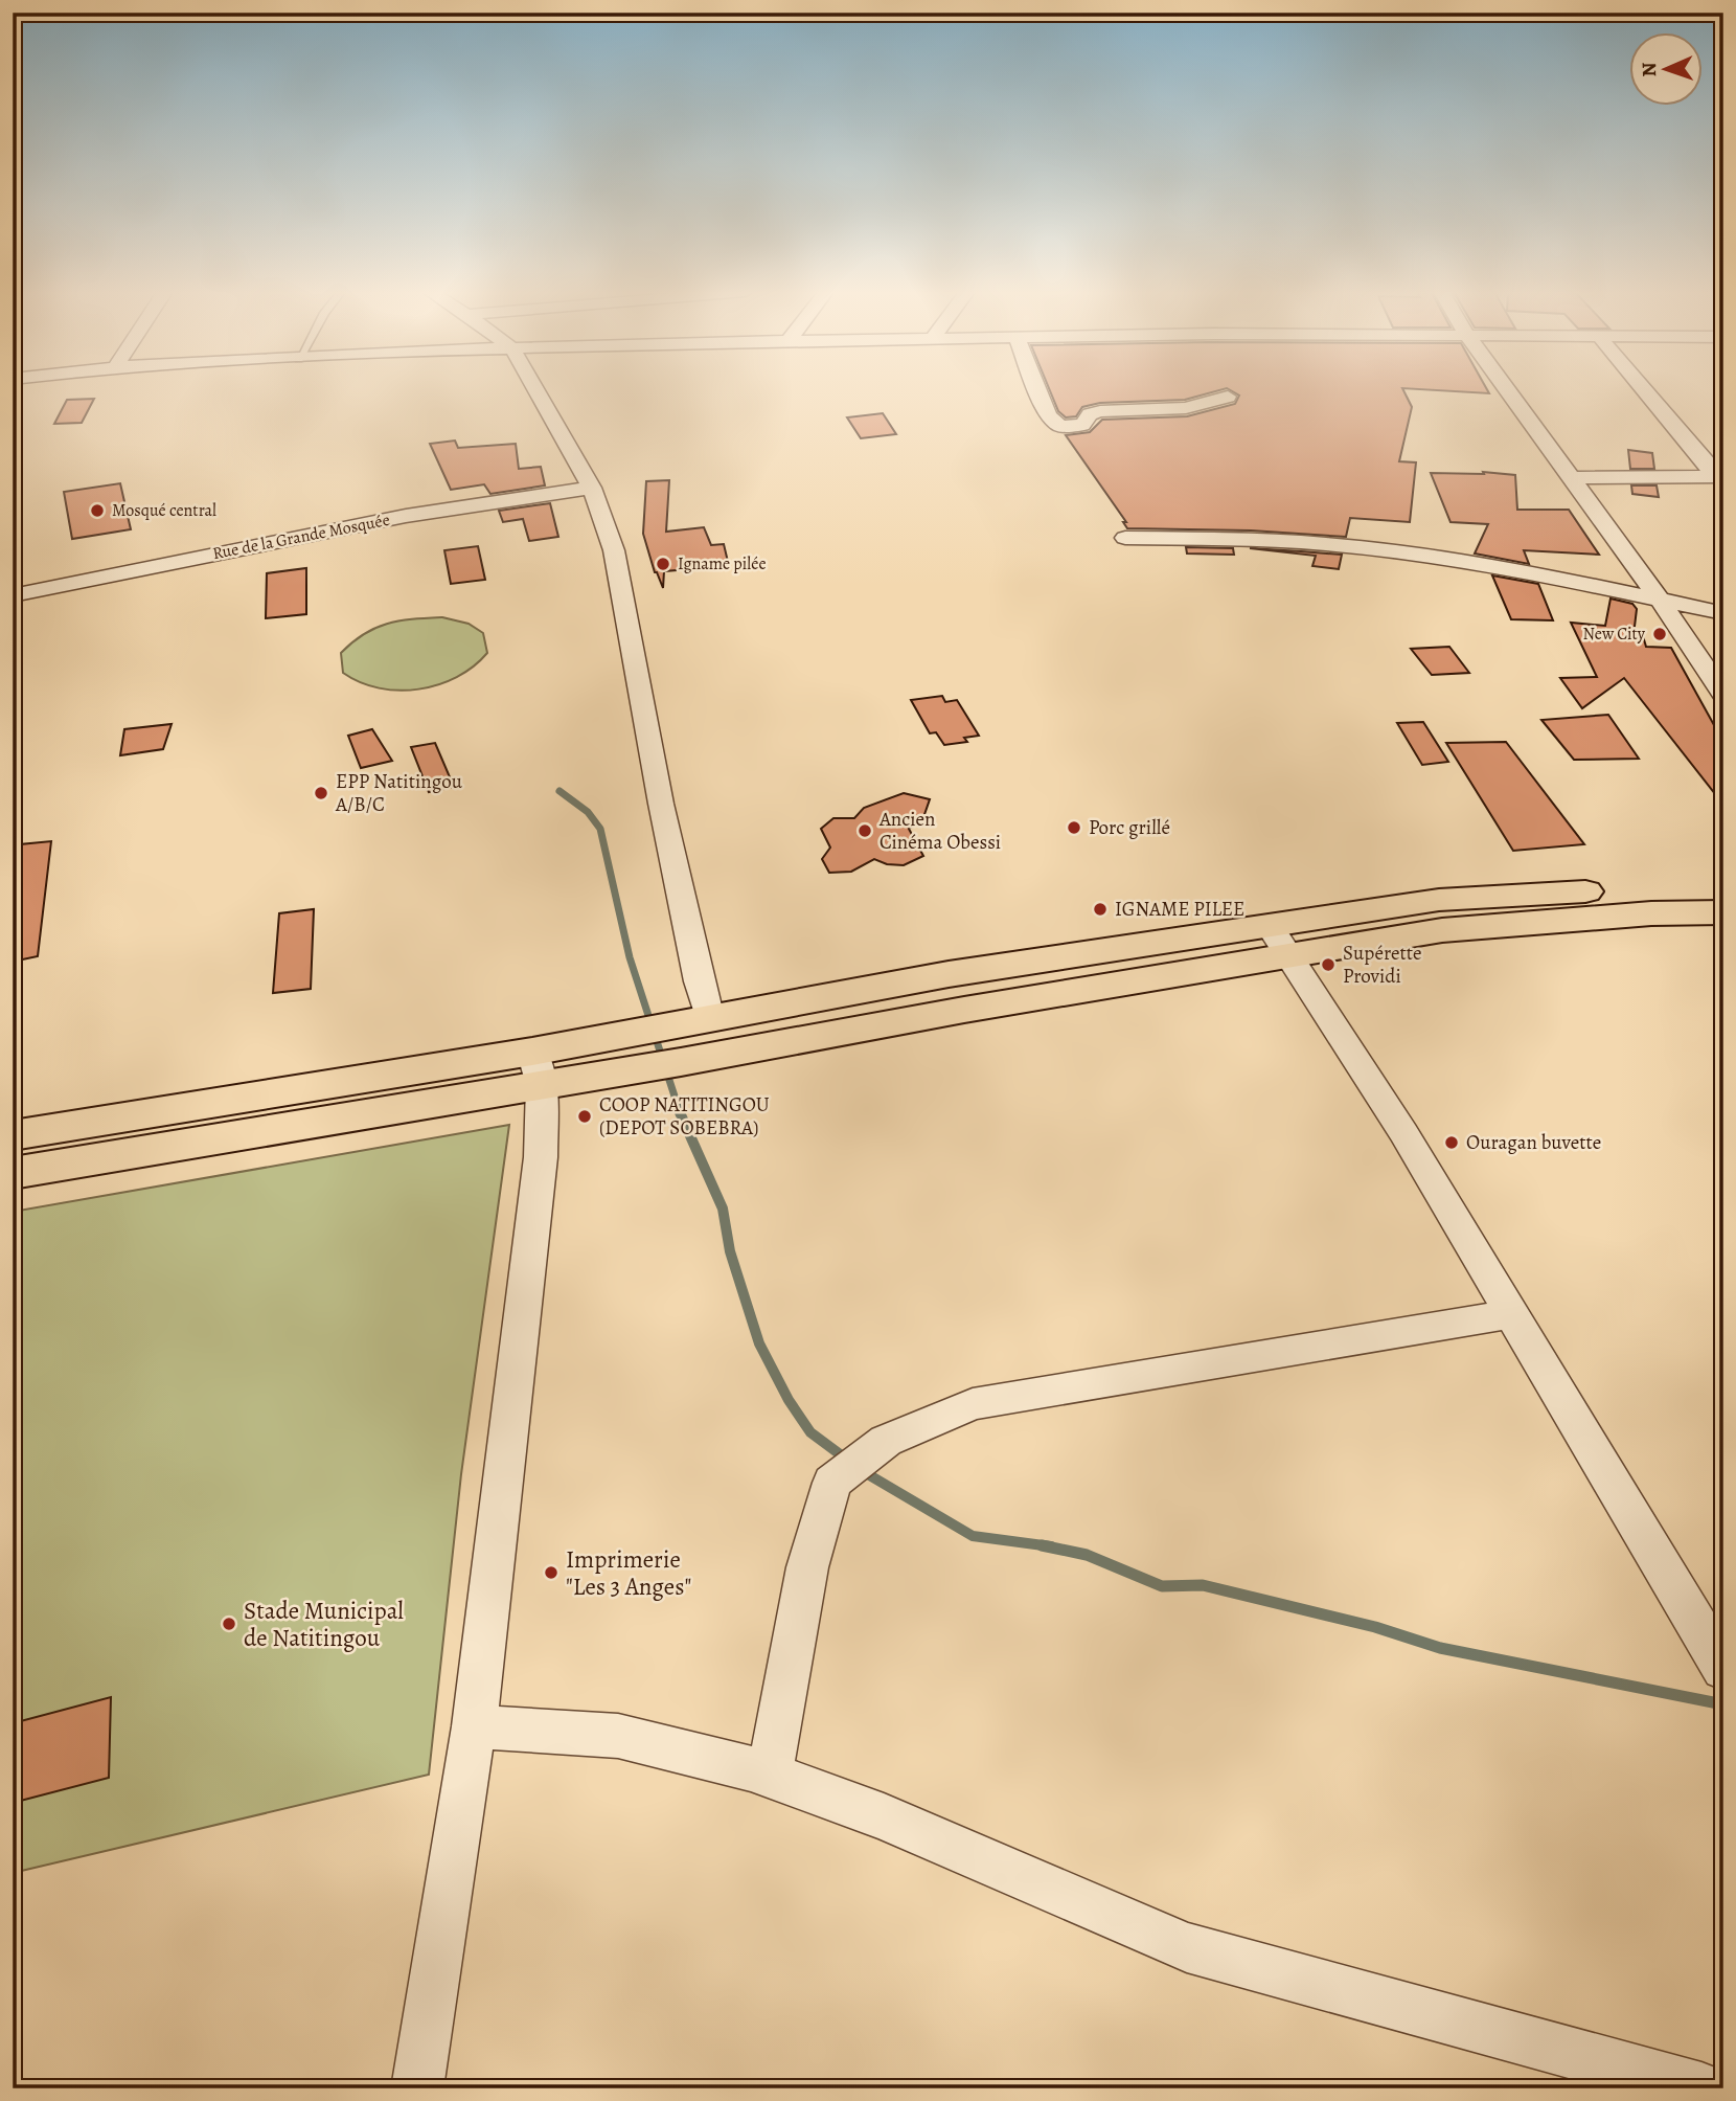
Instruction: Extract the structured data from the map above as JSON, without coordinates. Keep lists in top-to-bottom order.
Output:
{
  "streets": {
    "street": ["Rue de la Grande Mosquée"]
  },
  "places": [
    "Mosqué central",
    "Igname pilée",
    "New City",
    "EPP Natitingou A/B/C",
    "Porc grillé",
    "Ancien Cinéma Obessi",
    "IGNAME PILEE",
    "Supérette Providi",
    "COOP NATITINGOU (DEPOT SOBEBRA)",
    "Ouragan buvette",
    "Imprimerie \"Les 3 Anges\"",
    "Stade Municipal de Natitingou"
  ],
  "north": "left"
}
